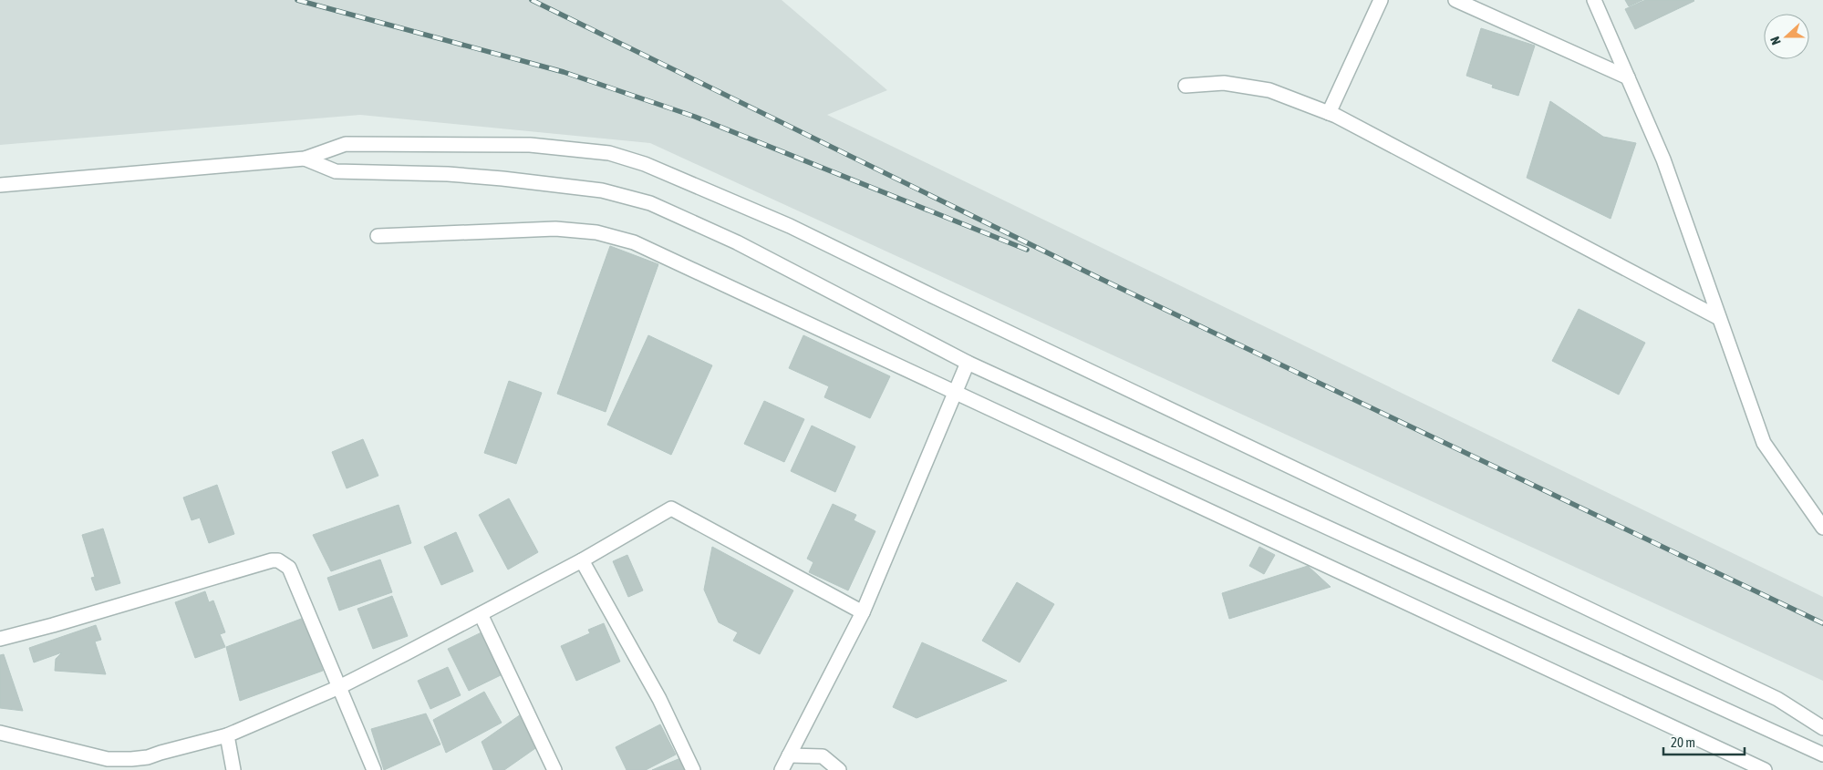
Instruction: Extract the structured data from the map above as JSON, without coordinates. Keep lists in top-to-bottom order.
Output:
{
  "scale_bar": "20 m",
  "north": "left"
}
